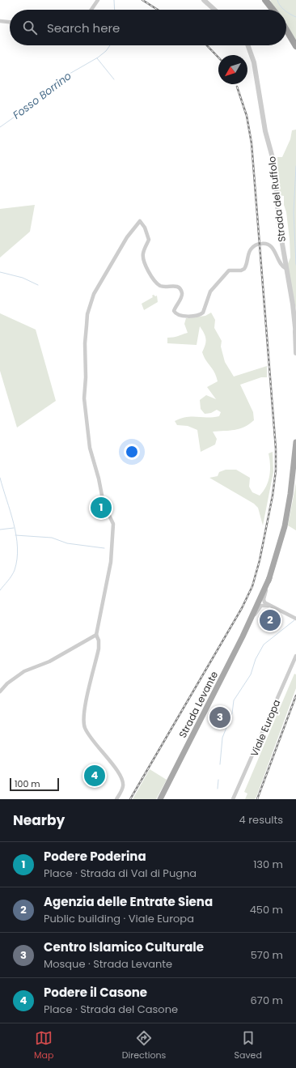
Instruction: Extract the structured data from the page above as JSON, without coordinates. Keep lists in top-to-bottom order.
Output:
{
  "streets": {
    "main road": ["Strada Levante"],
    "street": ["Strada del Ruffolo", "Viale Europa"]
  },
  "water": ["Fosso Borrino"],
  "scale_bar": "100 m",
  "north": "bottom left",
  "page": {
    "search": "Search here",
    "pins": [
      "1",
      "2",
      "3",
      "4"
    ],
    "scale": "100 m",
    "heading": ["Nearby", "4 results"],
    "list": [
      {
        "mark": "1",
        "name": "Podere Poderina",
        "note": "Place · Strada di Val di Pugna",
        "value": "130 m"
      },
      {
        "mark": "2",
        "name": "Agenzia delle Entrate Siena",
        "note": "Public building · Viale Europa",
        "value": "450 m"
      },
      {
        "mark": "3",
        "name": "Centro Islamico Culturale",
        "note": "Mosque · Strada Levante",
        "value": "570 m"
      },
      {
        "mark": "4",
        "name": "Podere il Casone",
        "note": "Place · Strada del Casone",
        "value": "670 m"
      }
    ],
    "nav": ["Map", "Directions", "Saved"]
  }
}
